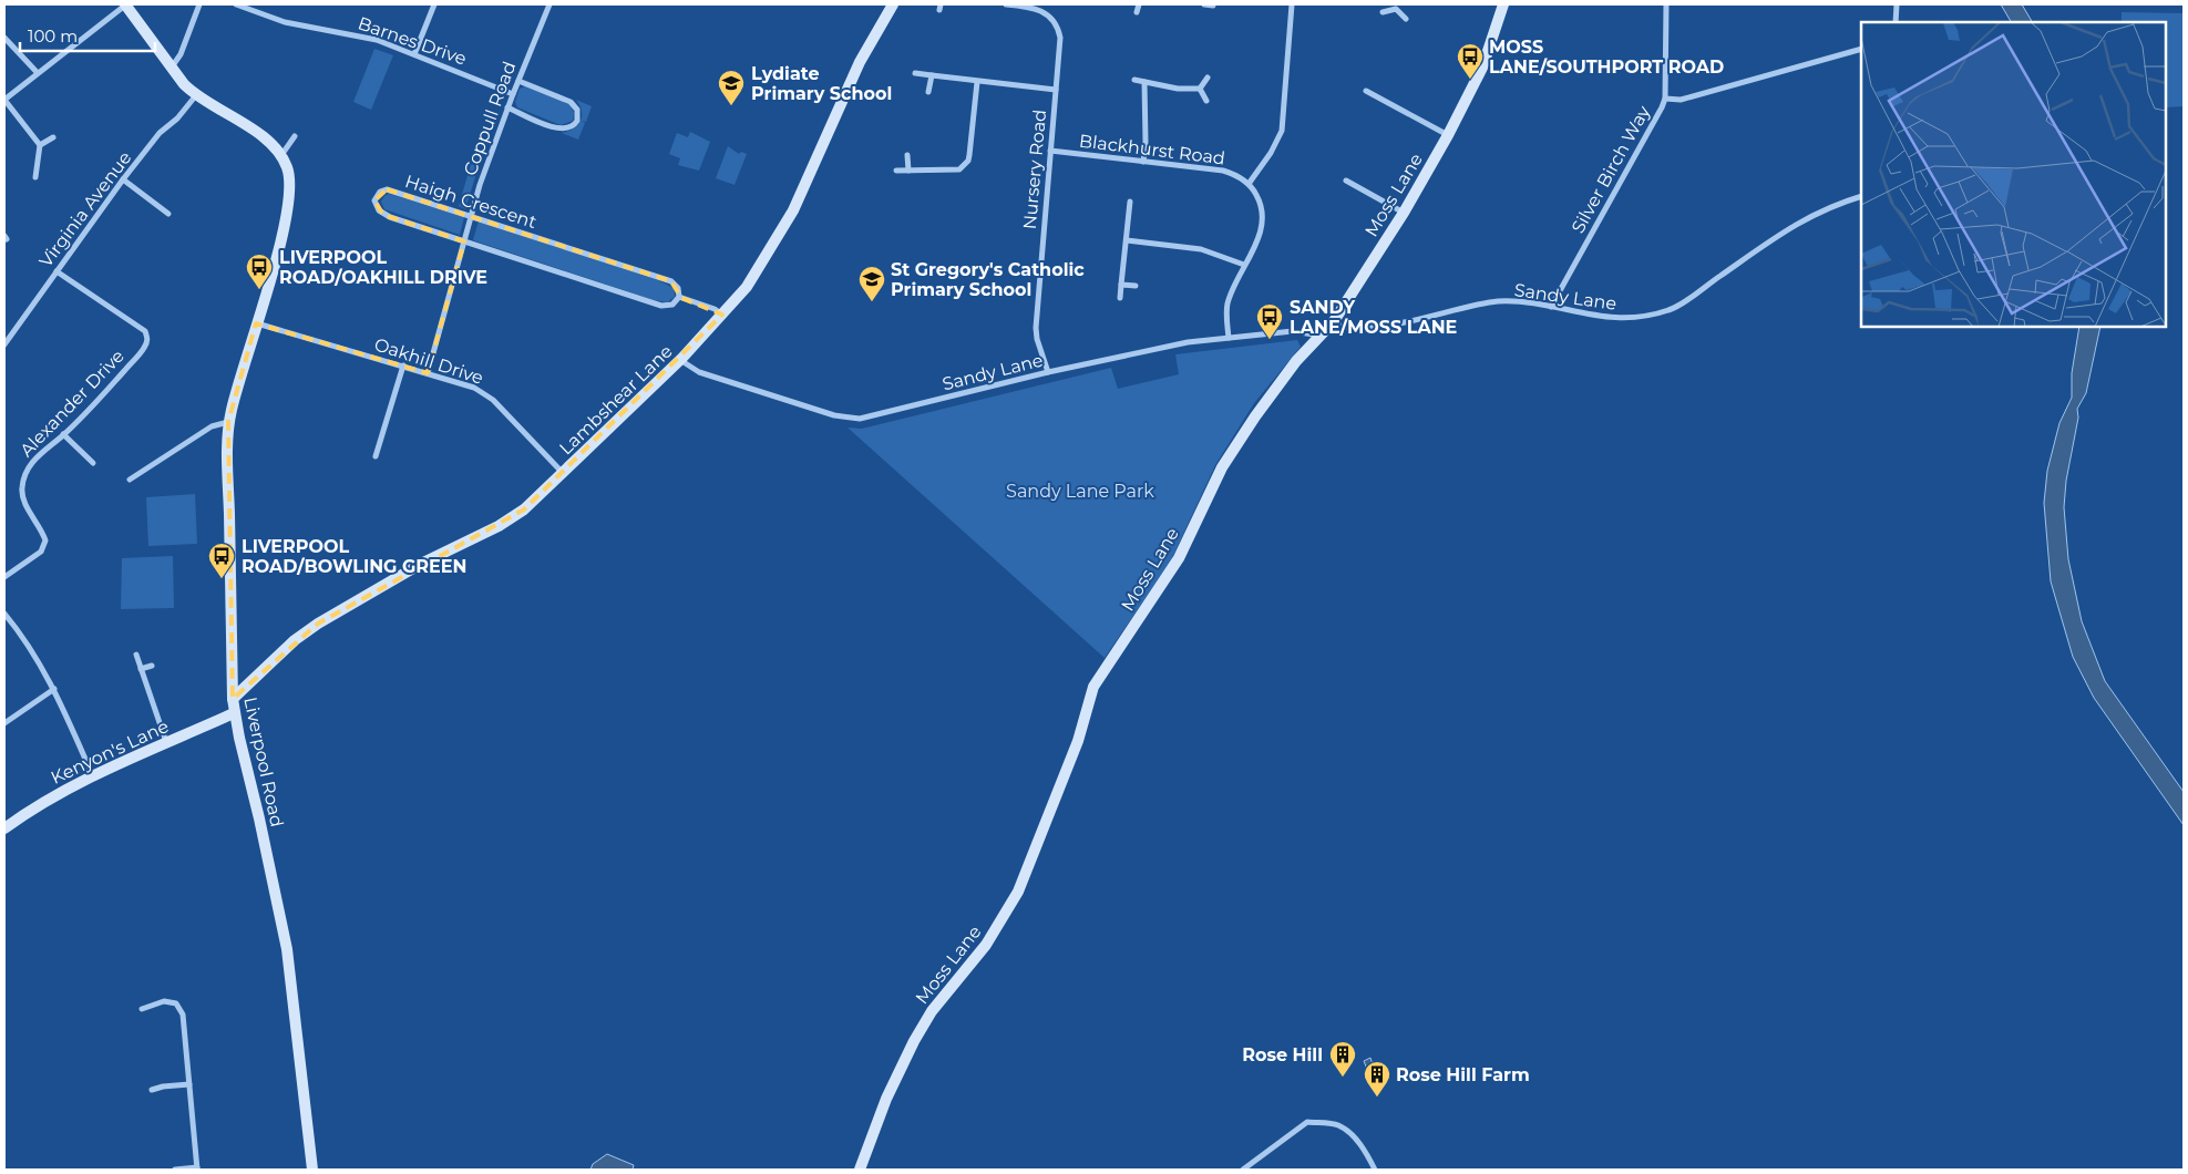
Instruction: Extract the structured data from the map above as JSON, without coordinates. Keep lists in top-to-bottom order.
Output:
{
  "streets": {
    "street": [
      "Barnes Drive",
      "Coppull Road",
      "Blackhurst Road",
      "Nursery Road",
      "Silver Birch Way",
      "Moss Lane",
      "Haigh Crescent",
      "Virginia Avenue",
      "Sandy Lane",
      "Oakhill Drive",
      "Lambshear Lane",
      "Alexander Drive",
      "Kenyon's Lane",
      "Liverpool Road"
    ]
  },
  "crossings": [
    ["Barnes Drive", "Coppull Road"],
    ["Coppull Road", "Haigh Crescent"],
    ["Coppull Road", "Oakhill Drive"],
    ["Blackhurst Road", "Nursery Road"],
    ["Nursery Road", "Sandy Lane"],
    ["Silver Birch Way", "Sandy Lane"],
    ["Moss Lane", "Sandy Lane"],
    ["Haigh Crescent", "Lambshear Lane"],
    ["Virginia Avenue", "Alexander Drive"],
    ["Virginia Avenue", "Liverpool Road"],
    ["Sandy Lane", "Lambshear Lane"],
    ["Oakhill Drive", "Lambshear Lane"],
    ["Oakhill Drive", "Liverpool Road"],
    ["Lambshear Lane", "Liverpool Road"],
    ["Kenyon's Lane", "Liverpool Road"]
  ],
  "parks": ["Sandy Lane Park"],
  "places": {
    "bus stop": [
      "MOSS LANE/SOUTHPORT ROAD",
      "LIVERPOOL ROAD/OAKHILL DRIVE",
      "SANDY LANE/MOSS LANE",
      "LIVERPOOL ROAD/BOWLING GREEN"
    ],
    "school or university": ["Lydiate Primary School", "St Gregory's Catholic Primary School"],
    "building": ["Rose Hill", "Rose Hill Farm"]
  },
  "scale_bar": "100 m"
}
